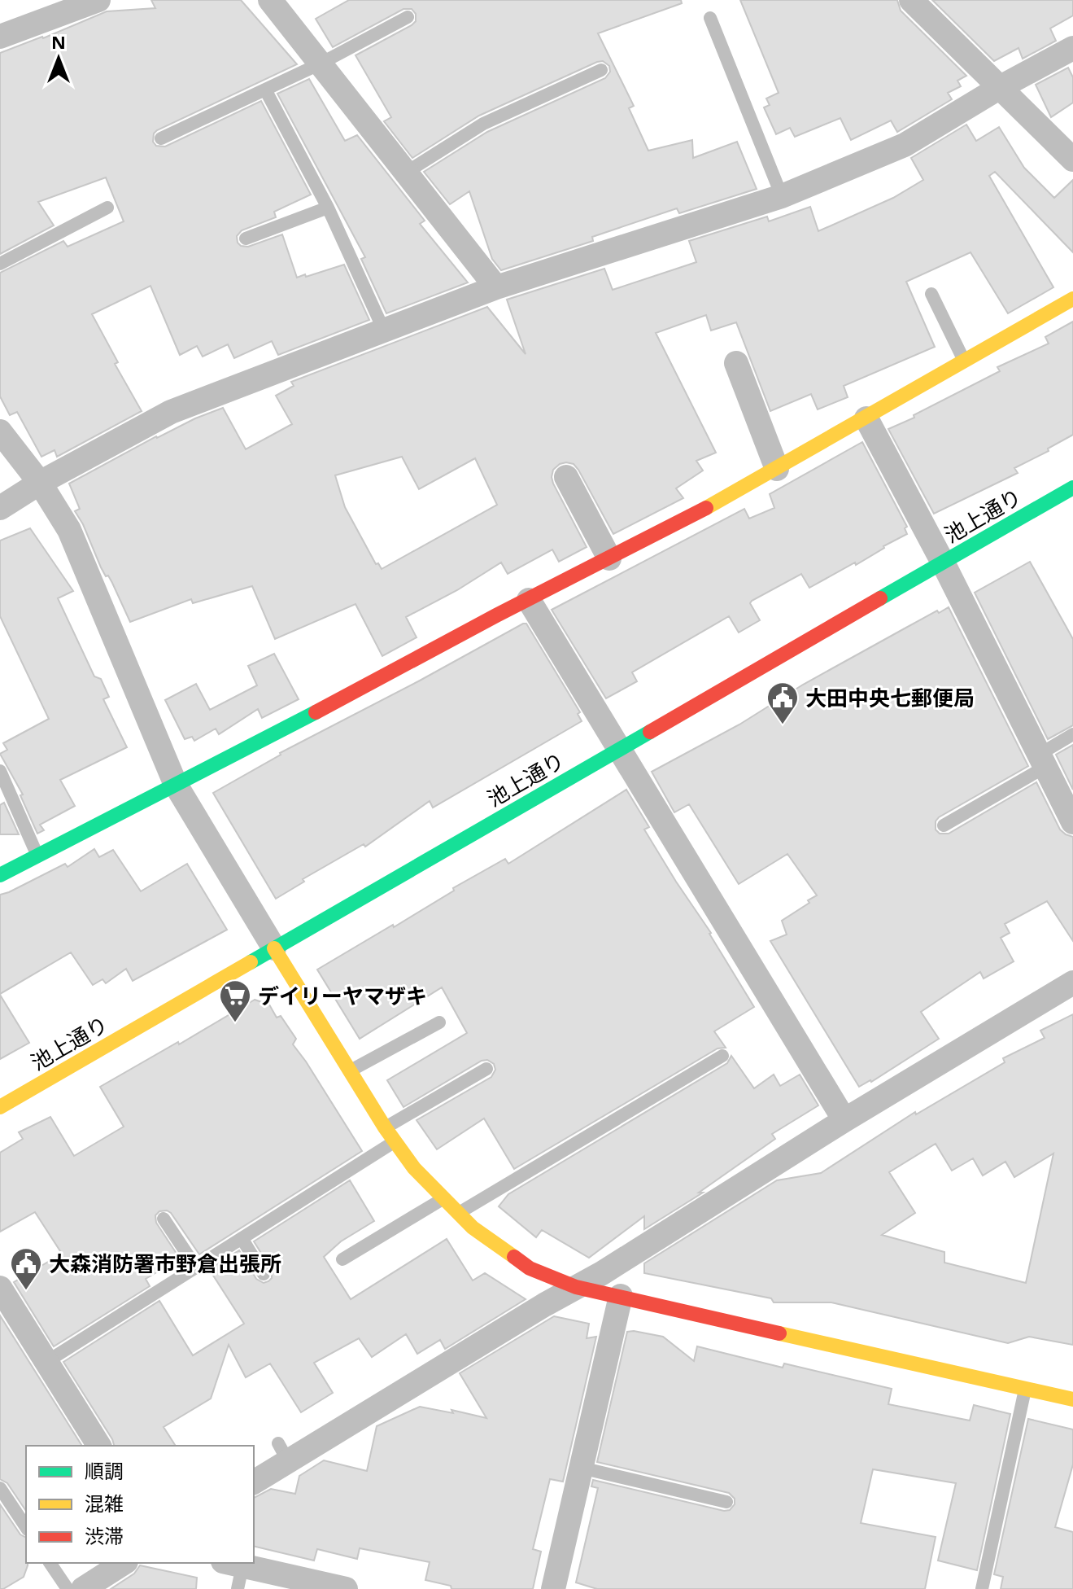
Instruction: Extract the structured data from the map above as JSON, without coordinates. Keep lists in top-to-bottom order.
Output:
{
  "streets": {
    "street": ["池上通り"]
  },
  "places": {
    "public building": ["大田中央七郵便局", "大森消防署市野倉出張所"],
    "supermarket": ["デイリーヤマザキ"]
  },
  "legend": ["順調", "混雑", "渋滞"],
  "north": "top"
}
